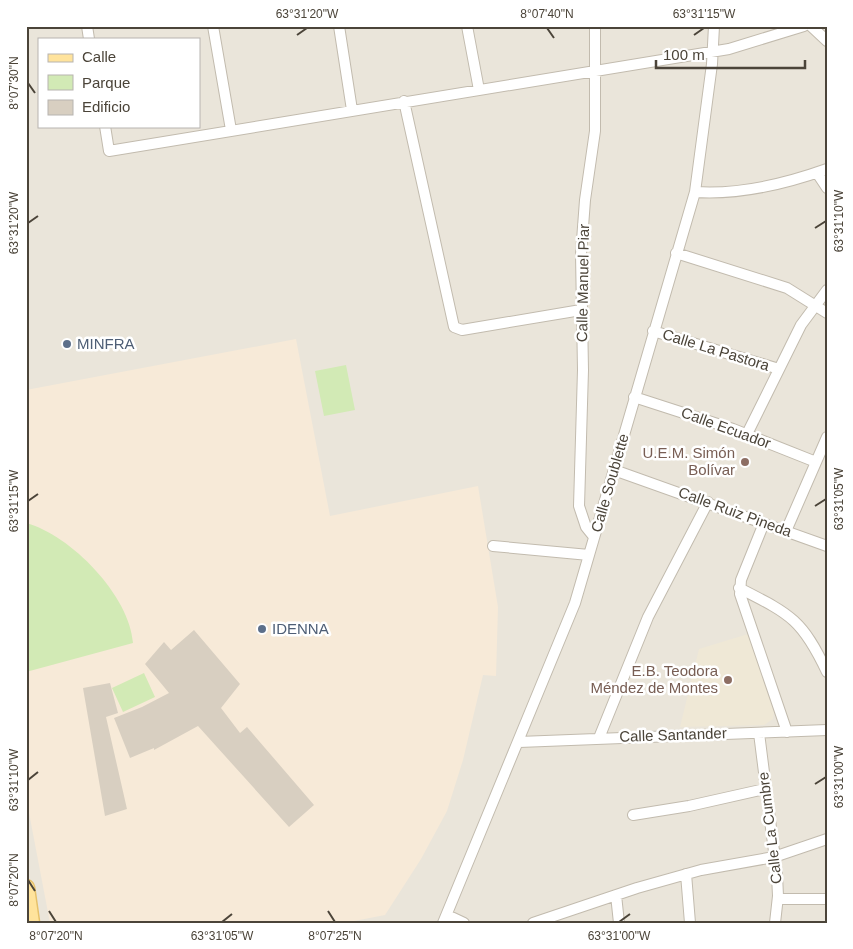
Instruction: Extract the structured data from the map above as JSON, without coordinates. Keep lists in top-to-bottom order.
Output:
{
  "streets": {
    "street": [
      "Calle Manuel Piar",
      "Calle La Pastora",
      "Calle Ecuador",
      "Calle Soublette",
      "Calle Ruiz Pineda",
      "Calle Santander",
      "Calle La Cumbre"
    ]
  },
  "crossings": [
    ["Calle Manuel Piar", "Calle Soublette"],
    ["Calle La Pastora", "Calle Soublette"],
    ["Calle Ecuador", "Calle Soublette"],
    ["Calle Soublette", "Calle Ruiz Pineda"],
    ["Calle Soublette", "Calle Santander"],
    ["Calle Santander", "Calle La Cumbre"]
  ],
  "places": [
    "MINFRA",
    "U.E.M. Simón Bolívar",
    "IDENNA",
    "E.B. Teodora Méndez de Montes"
  ],
  "legend": ["Calle", "Parque", "Edificio"],
  "scale_bar": "100 m",
  "coordinates": [
    "63°31'20\"W",
    "8°07'40\"N",
    "63°31'15\"W",
    "8°07'30\"N",
    "63°31'10\"W",
    "63°31'05\"W",
    "63°31'00\"W",
    "8°07'20\"N",
    "8°07'25\"N"
  ]
}
